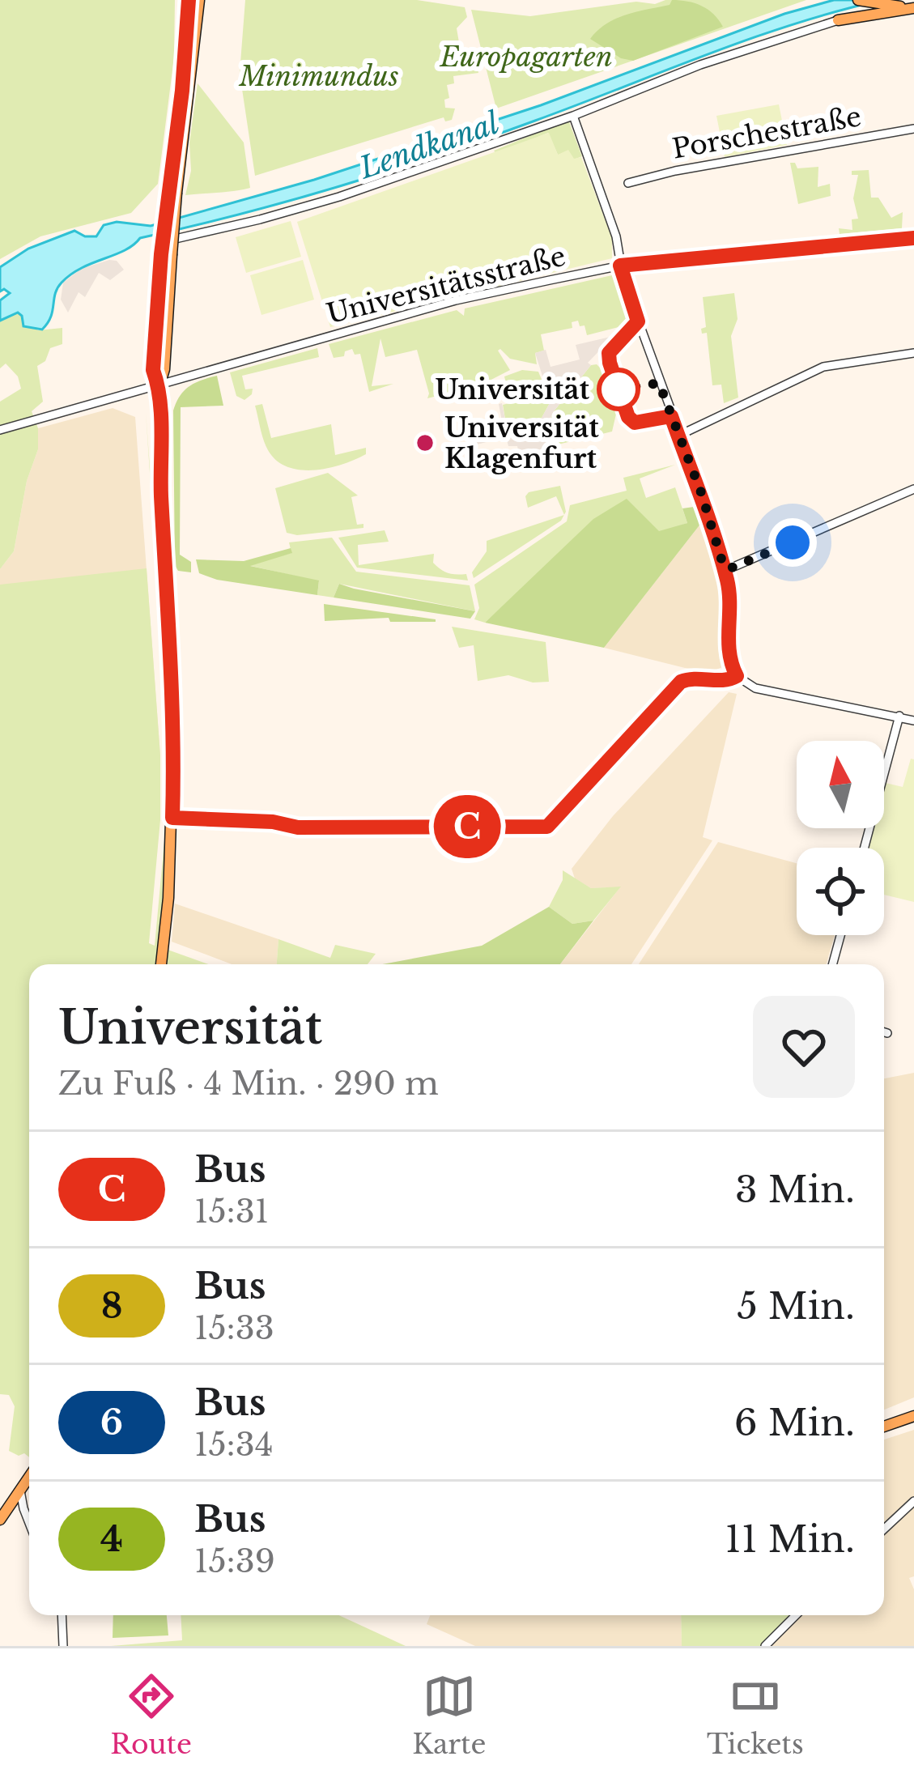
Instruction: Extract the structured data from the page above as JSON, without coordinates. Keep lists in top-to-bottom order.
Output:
{
  "streets": {
    "street": ["Porschestraße", "Universitätsstraße"]
  },
  "water": ["Lendkanal"],
  "parks": ["Europagarten", "Minimundus"],
  "places": ["Universität", "Universität Klagenfurt"],
  "lines": ["bus line C"],
  "north": "top",
  "page": {
    "on_map": "C",
    "heading": ["Universität", "Zu Fuß · 4 Min. · 290 m"],
    "list": [
      {
        "mark": "C",
        "name": "Bus",
        "note": "15:31",
        "value": "3 Min."
      },
      {
        "mark": "8",
        "name": "Bus",
        "note": "15:33",
        "value": "5 Min."
      },
      {
        "mark": "6",
        "name": "Bus",
        "note": "15:34",
        "value": "6 Min."
      },
      {
        "mark": "4",
        "name": "Bus",
        "note": "15:39",
        "value": "11 Min."
      }
    ],
    "tabs": ["Route", "Karte", "Tickets"]
  }
}
